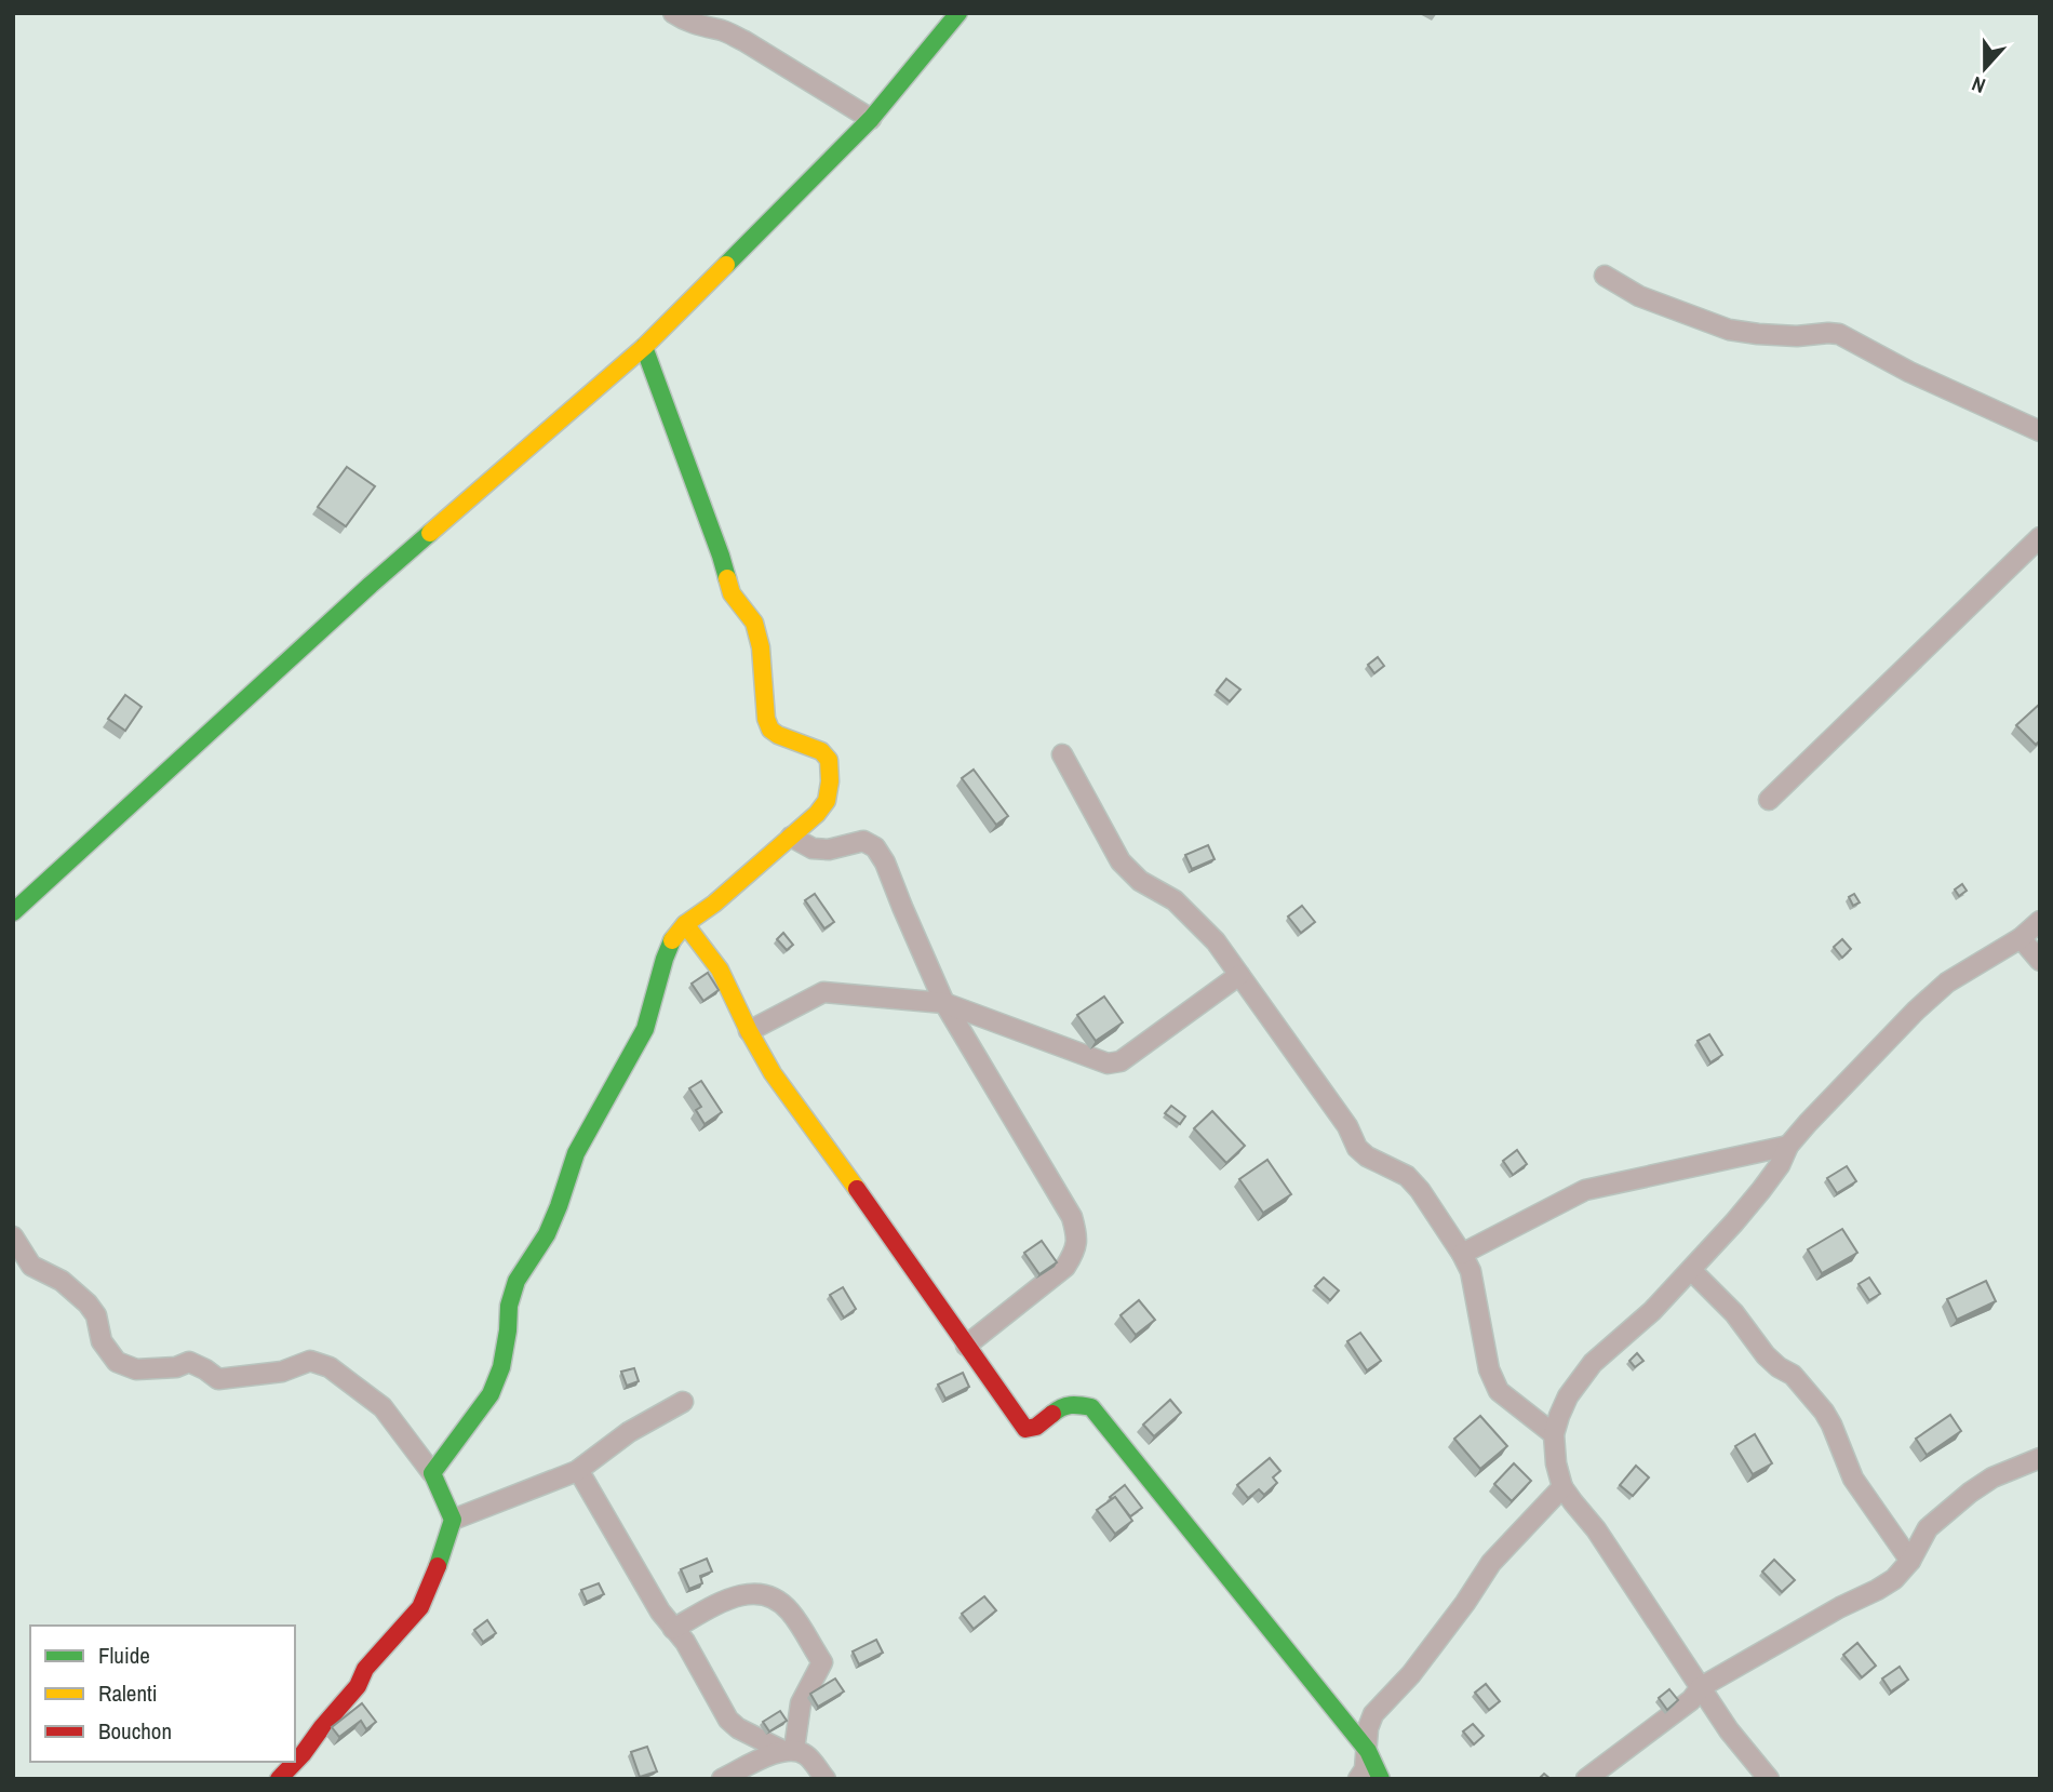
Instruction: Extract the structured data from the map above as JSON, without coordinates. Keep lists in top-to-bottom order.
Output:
{
  "legend": ["Fluide", "Ralenti", "Bouchon"],
  "north": "bottom"
}
